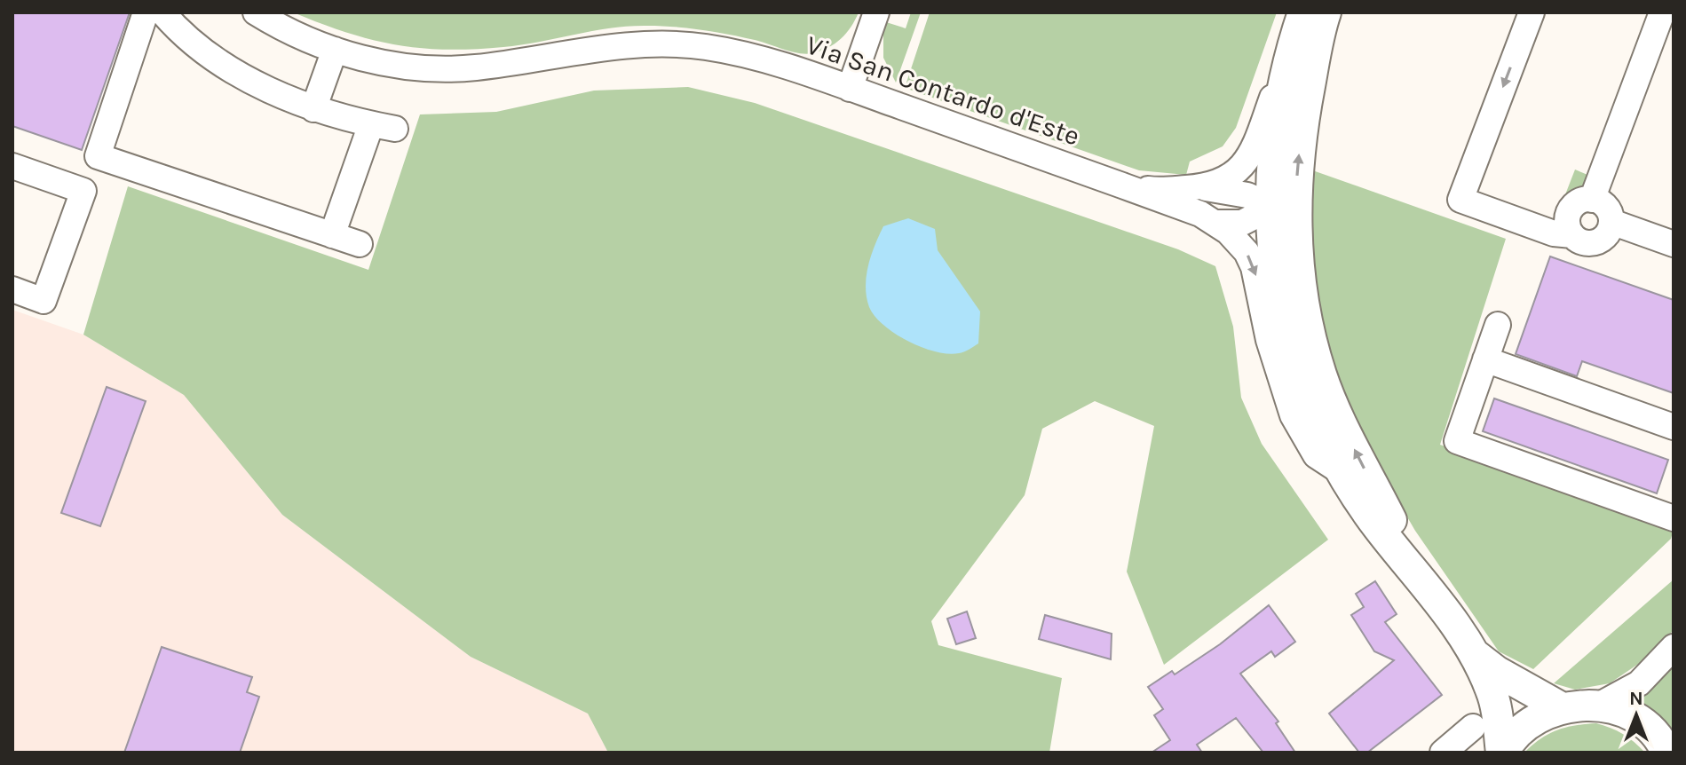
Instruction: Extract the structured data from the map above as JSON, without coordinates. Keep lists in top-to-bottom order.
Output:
{
  "streets": {
    "street": ["Via San Contardo d'Este"]
  },
  "north": "top"
}
